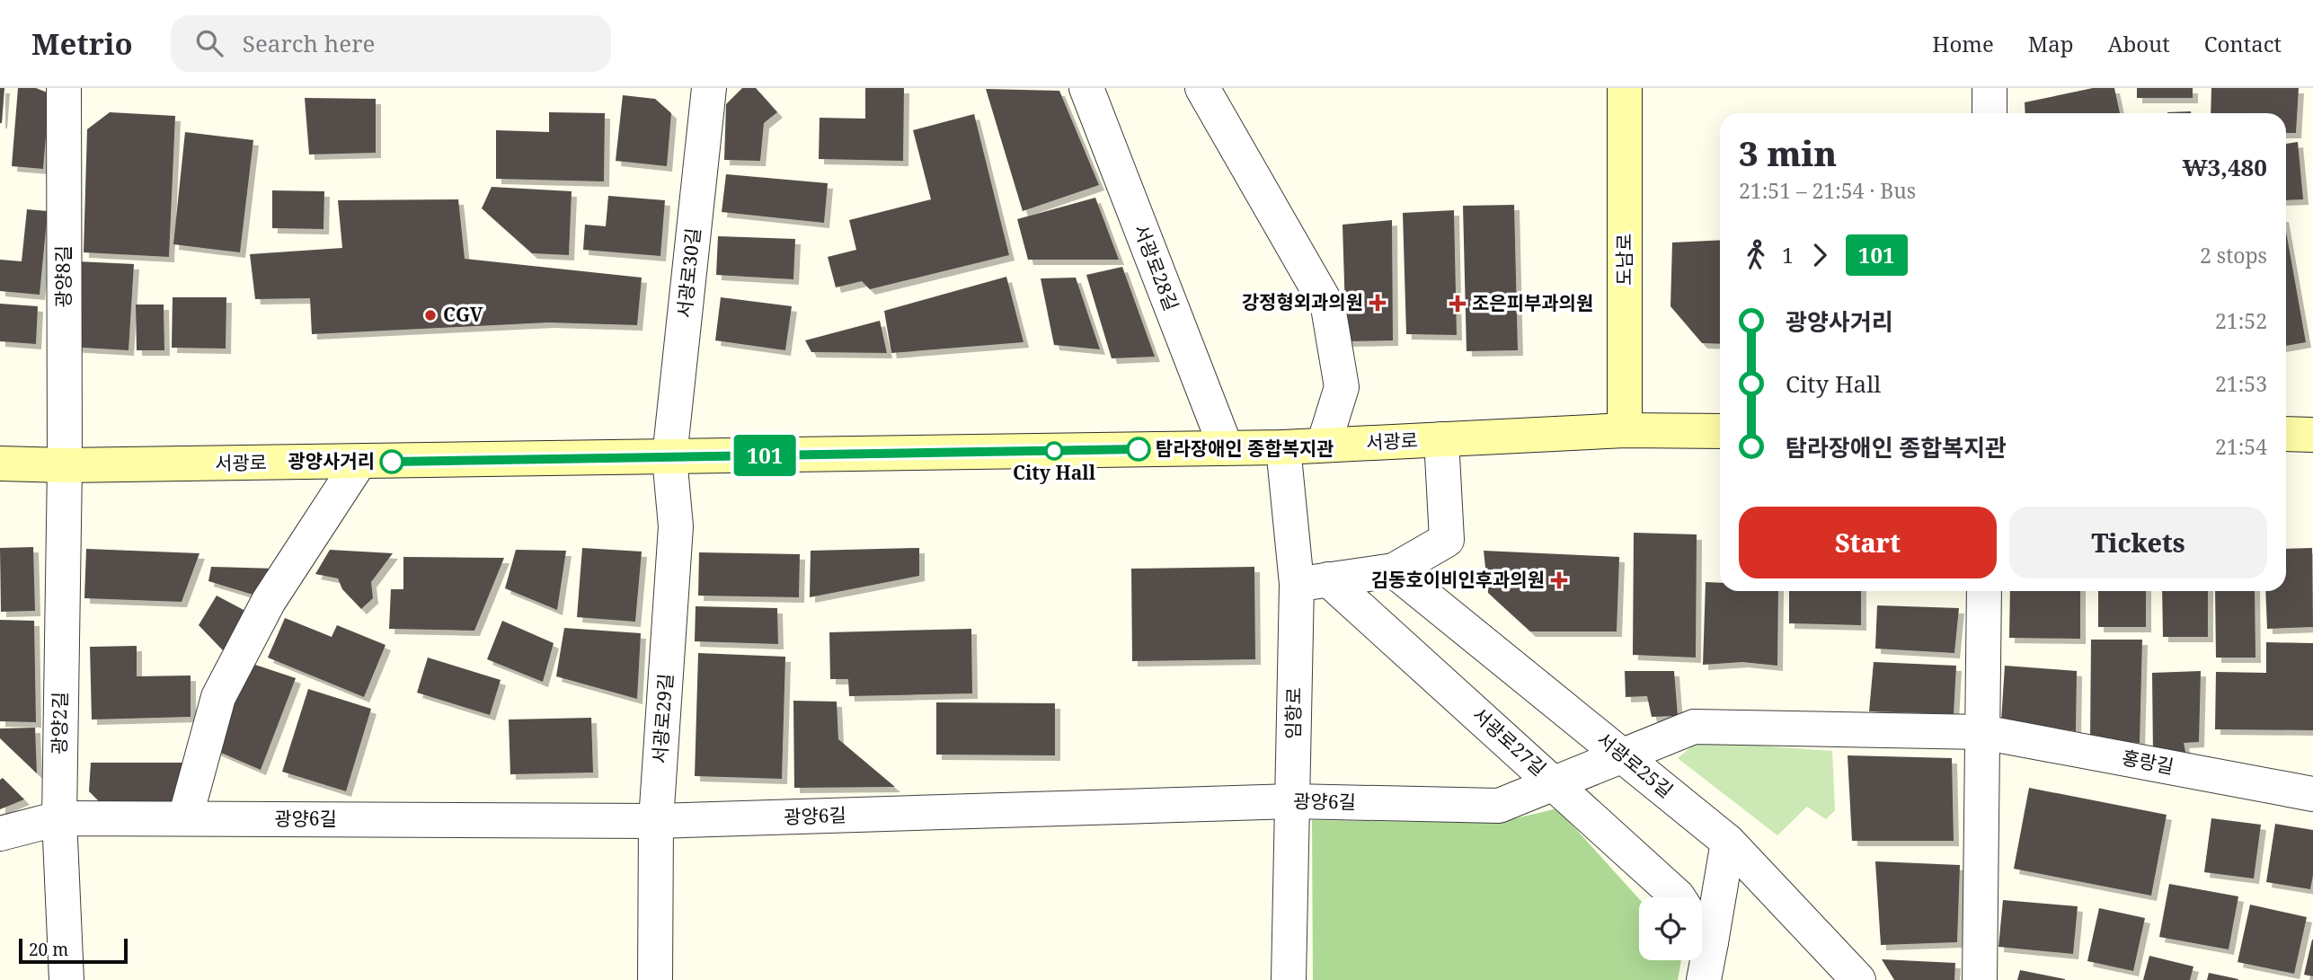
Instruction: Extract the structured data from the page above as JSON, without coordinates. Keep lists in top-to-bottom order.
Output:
{
  "streets": {
    "main road": ["도남로", "서광로"],
    "street": [
      "서광로28길",
      "서광로30길",
      "광양8길",
      "임항로",
      "서광로29길",
      "광양2길",
      "서광로27길",
      "홍랑길",
      "서광로25길",
      "광양6길"
    ]
  },
  "crossings": [
    ["도남로", "서광로"],
    ["서광로28길", "서광로"],
    ["서광로30길", "서광로"],
    ["서광로30길", "서광로29길"],
    ["광양8길", "서광로"],
    ["광양8길", "광양2길"],
    ["서광로", "임항로"],
    ["서광로", "서광로29길"],
    ["서광로", "광양2길"],
    ["임항로", "서광로27길"],
    ["임항로", "광양6길"],
    ["서광로29길", "광양6길"],
    ["광양2길", "광양6길"],
    ["서광로27길", "광양6길"],
    ["홍랑길", "서광로25길"],
    ["홍랑길", "광양6길"],
    ["서광로25길", "광양6길"]
  ],
  "places": {
    "health": ["강정형외과의원", "조은피부과의원", "김동호이비인후과의원"],
    "other": [
      "CGV",
      "탐라장애인 종합복지관",
      "City Hall",
      "광양사거리"
    ]
  },
  "lines": ["bus line 101"],
  "scale_bar": "20 m",
  "page": {
    "header": "Metrio",
    "search": "Search here",
    "nav": [
      "Home",
      "Map",
      "About",
      "Contact"
    ],
    "on_map": "101",
    "heading": ["3 min", "21:51 – 21:54 · Bus", "₩3,480"],
    "legs": ["1", "101", "2 stops"],
    "list": [
      {
        "name": "광양사거리",
        "value": "21:52"
      },
      {
        "name": "City Hall",
        "value": "21:53"
      },
      {
        "name": "탐라장애인 종합복지관",
        "value": "21:54"
      }
    ],
    "buttons": ["Start", "Tickets"],
    "scale": "20 m"
  }
}
